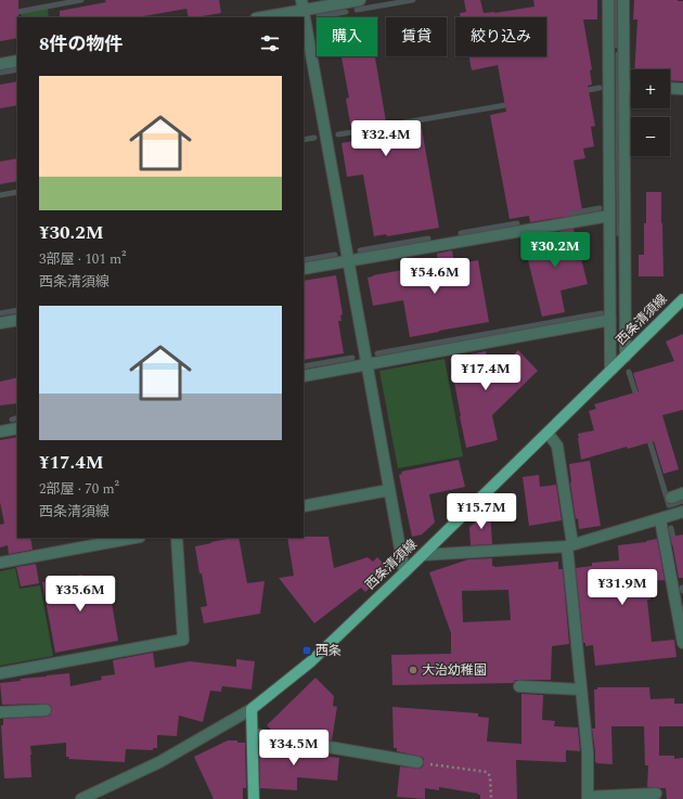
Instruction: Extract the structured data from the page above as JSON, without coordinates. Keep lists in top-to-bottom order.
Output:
{
  "streets": {
    "main road": ["西条清須線"]
  },
  "places": {
    "transit": ["西条"],
    "other": ["大治幼稚園"]
  },
  "page": {
    "chip": ["購入", "賃貸", "絞り込み"],
    "heading": "8件の物件",
    "map_buttons": ["+", "−"],
    "list": [
      {
        "name": "¥30.2M",
        "note": "3部屋 · 101 m² · 西条清須線"
      },
      {
        "name": "¥17.4M",
        "note": "2部屋 · 70 m² · 西条清須線"
      }
    ],
    "price": [
      "¥32.4M",
      "¥30.2M",
      "¥54.6M",
      "¥17.4M",
      "¥15.7M",
      "¥31.9M",
      "¥35.6M",
      "¥34.5M"
    ]
  }
}
